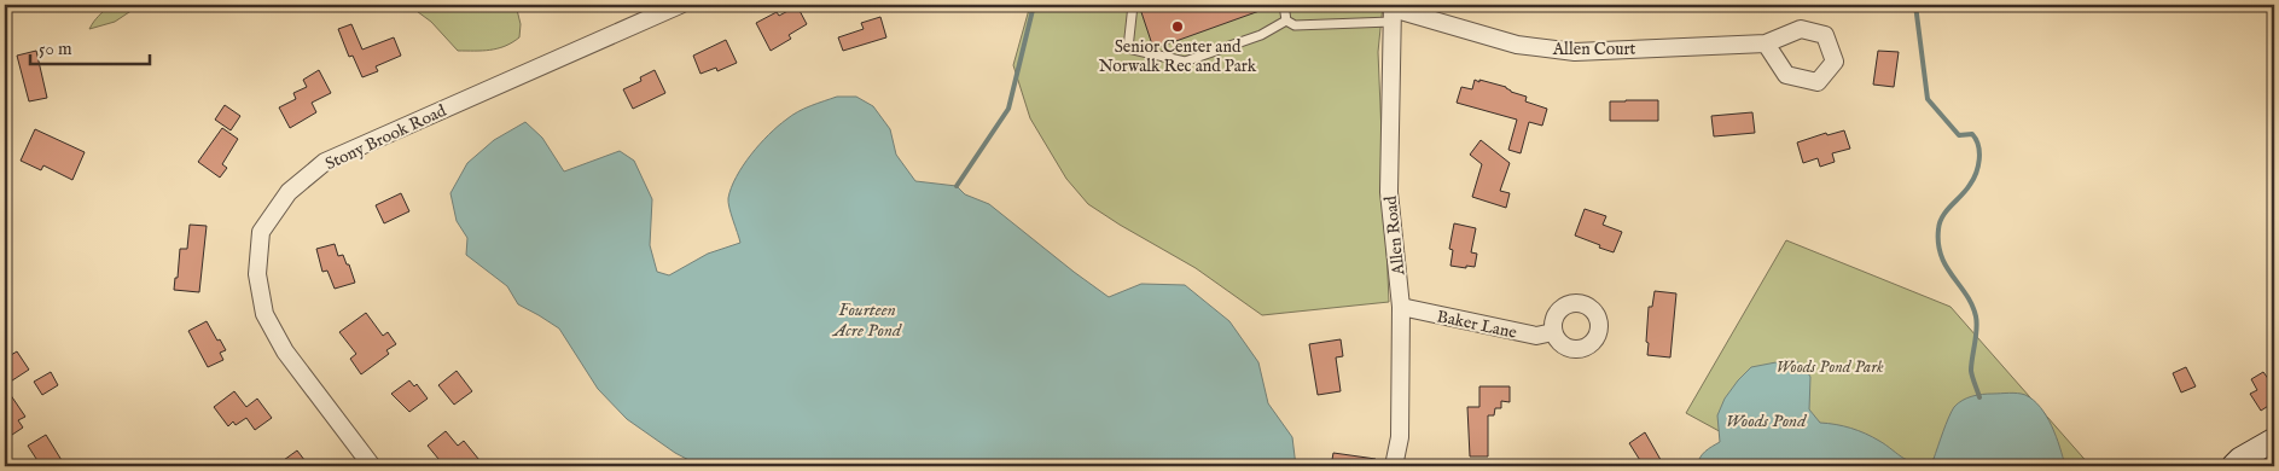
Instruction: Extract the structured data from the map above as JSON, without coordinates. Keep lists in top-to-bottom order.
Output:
{
  "streets": {
    "street": [
      "Allen Court",
      "Stony Brook Road",
      "Allen Road",
      "Baker Lane"
    ]
  },
  "crossings": [
    ["Allen Court", "Allen Road"],
    ["Allen Road", "Baker Lane"]
  ],
  "water": ["Fourteen Acre Pond", "Woods Pond"],
  "parks": ["Woods Pond Park"],
  "places": ["Senior Center and Norwalk Rec and Park"],
  "scale_bar": "50 m"
}
